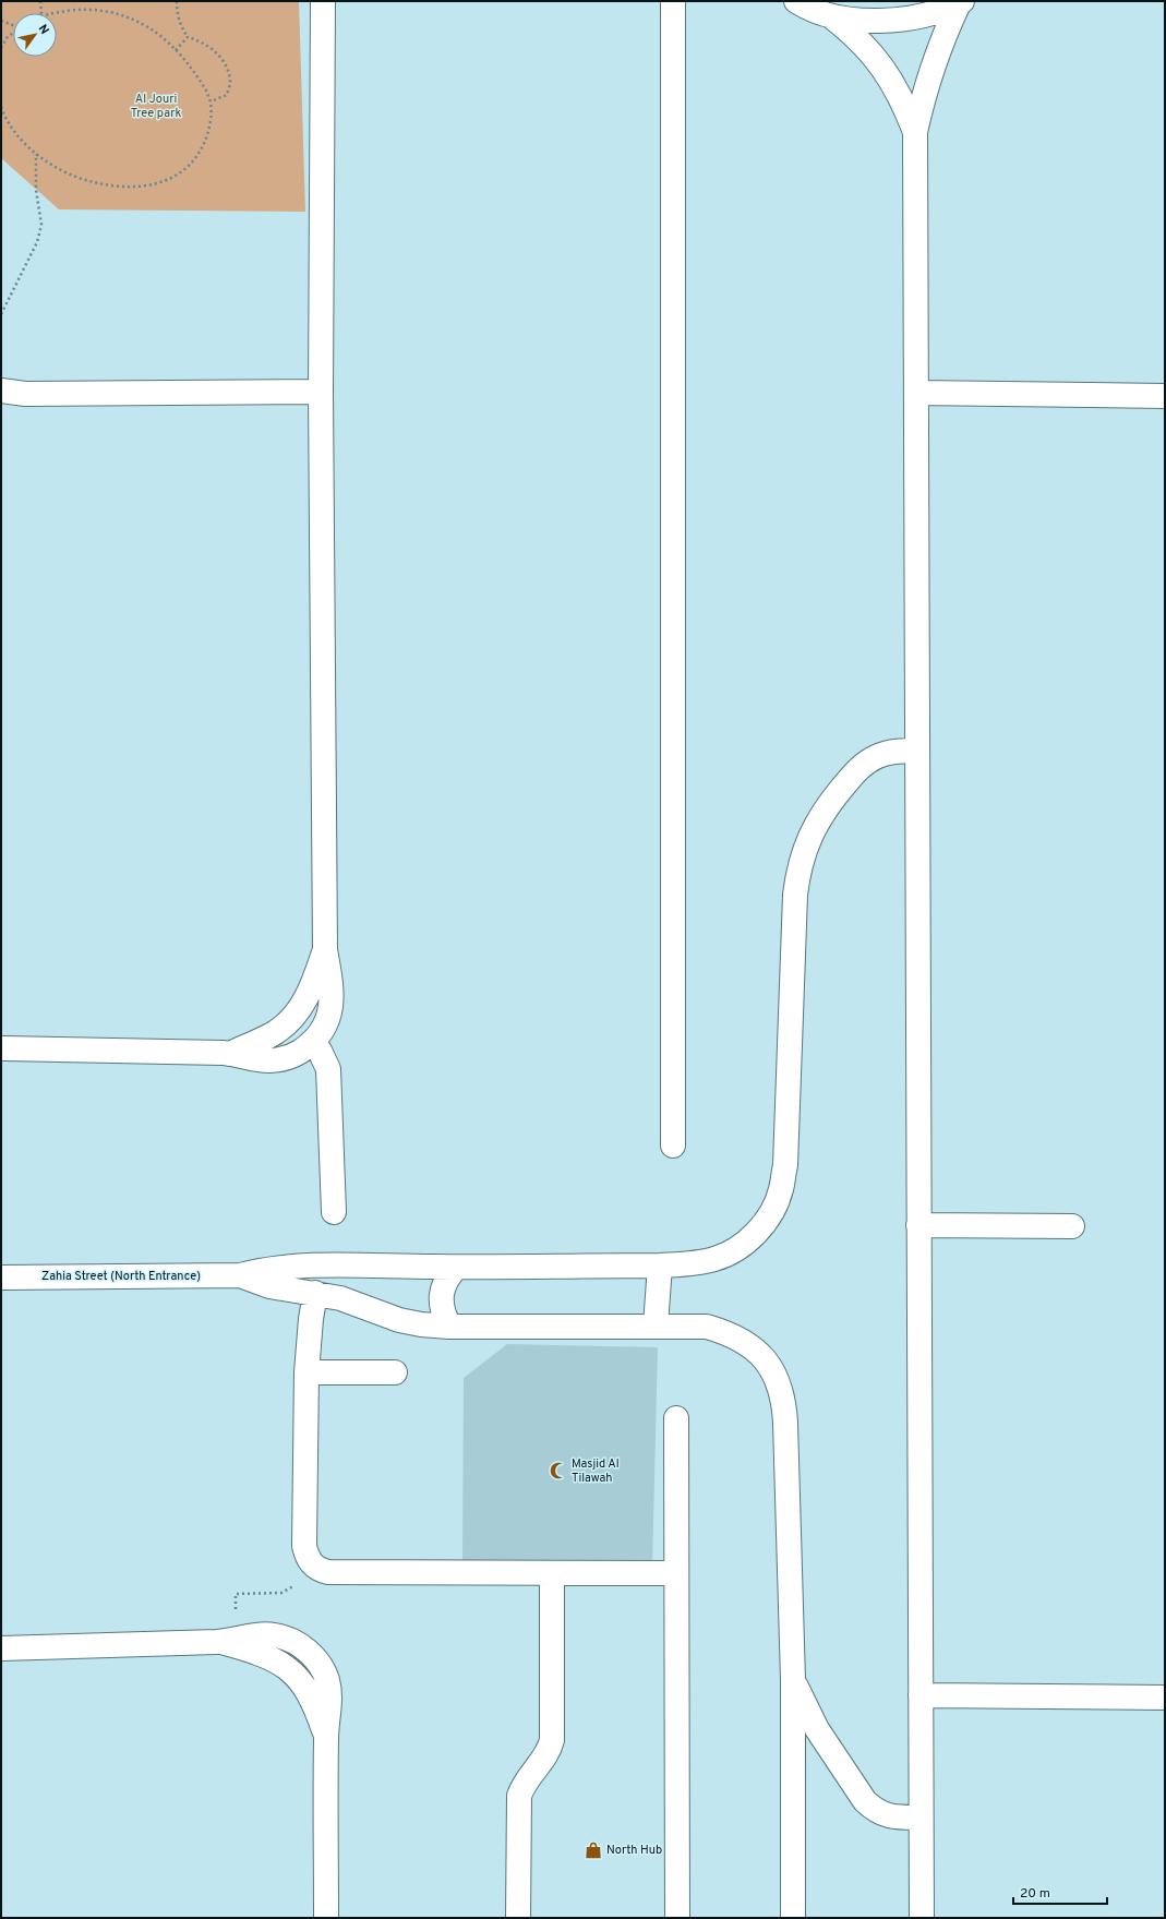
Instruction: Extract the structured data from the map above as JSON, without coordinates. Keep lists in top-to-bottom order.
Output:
{
  "streets": {
    "street": ["Zahia Street (North Entrance)"]
  },
  "parks": ["Al Jouri Tree park"],
  "places": {
    "mosque": ["Masjid Al Tilawah"],
    "shop": ["North Hub"]
  },
  "scale_bar": "20 m",
  "north": "top right"
}
